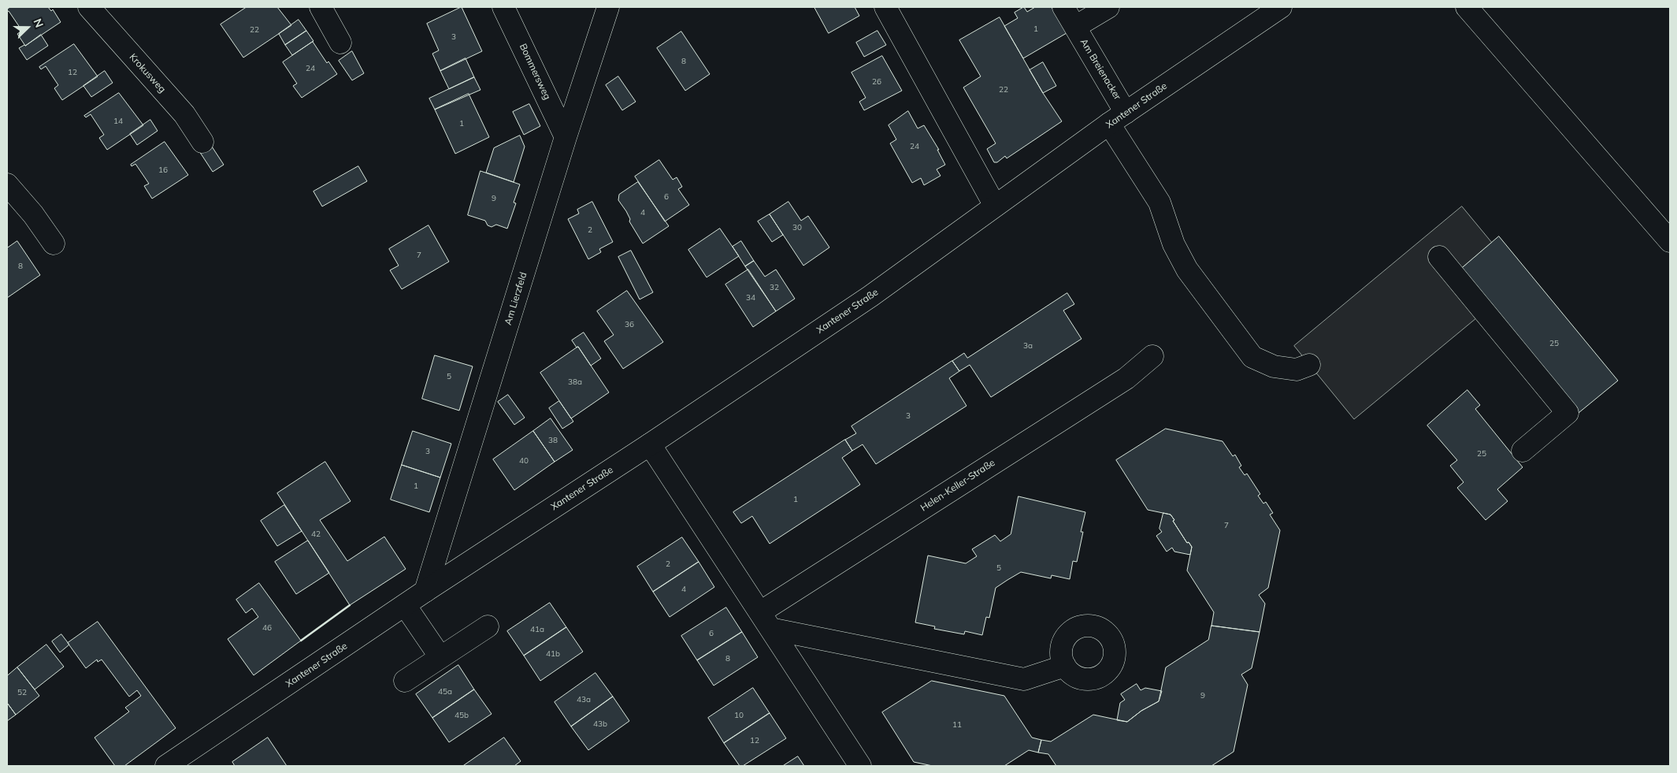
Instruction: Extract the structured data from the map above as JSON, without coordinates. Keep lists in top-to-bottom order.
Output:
{
  "streets": {
    "street": [
      "Am Breienacker",
      "Bommersweg",
      "Krokusweg",
      "Xantener Straße",
      "Am Lierzfeld",
      "Helen-Keller-Straße"
    ]
  },
  "crossings": [
    ["Am Breienacker", "Xantener Straße"],
    ["Bommersweg", "Am Lierzfeld"],
    ["Xantener Straße", "Am Lierzfeld"]
  ],
  "house_numbers": [
    "1",
    "22",
    "3",
    "8",
    "24",
    "12",
    "26",
    "22",
    "14",
    "1",
    "24",
    "16",
    "6",
    "9",
    "4",
    "30",
    "2",
    "7",
    "8",
    "32",
    "34",
    "36",
    "25",
    "3a",
    "5",
    "38a",
    "3",
    "38",
    "3",
    "25",
    "40",
    "1",
    "1",
    "7",
    "42",
    "2",
    "5",
    "4",
    "46",
    "41a",
    "6",
    "41b",
    "8",
    "45a",
    "52",
    "9",
    "43a",
    "45b",
    "10",
    "43b",
    "11",
    "12"
  ],
  "north": "right"
}
